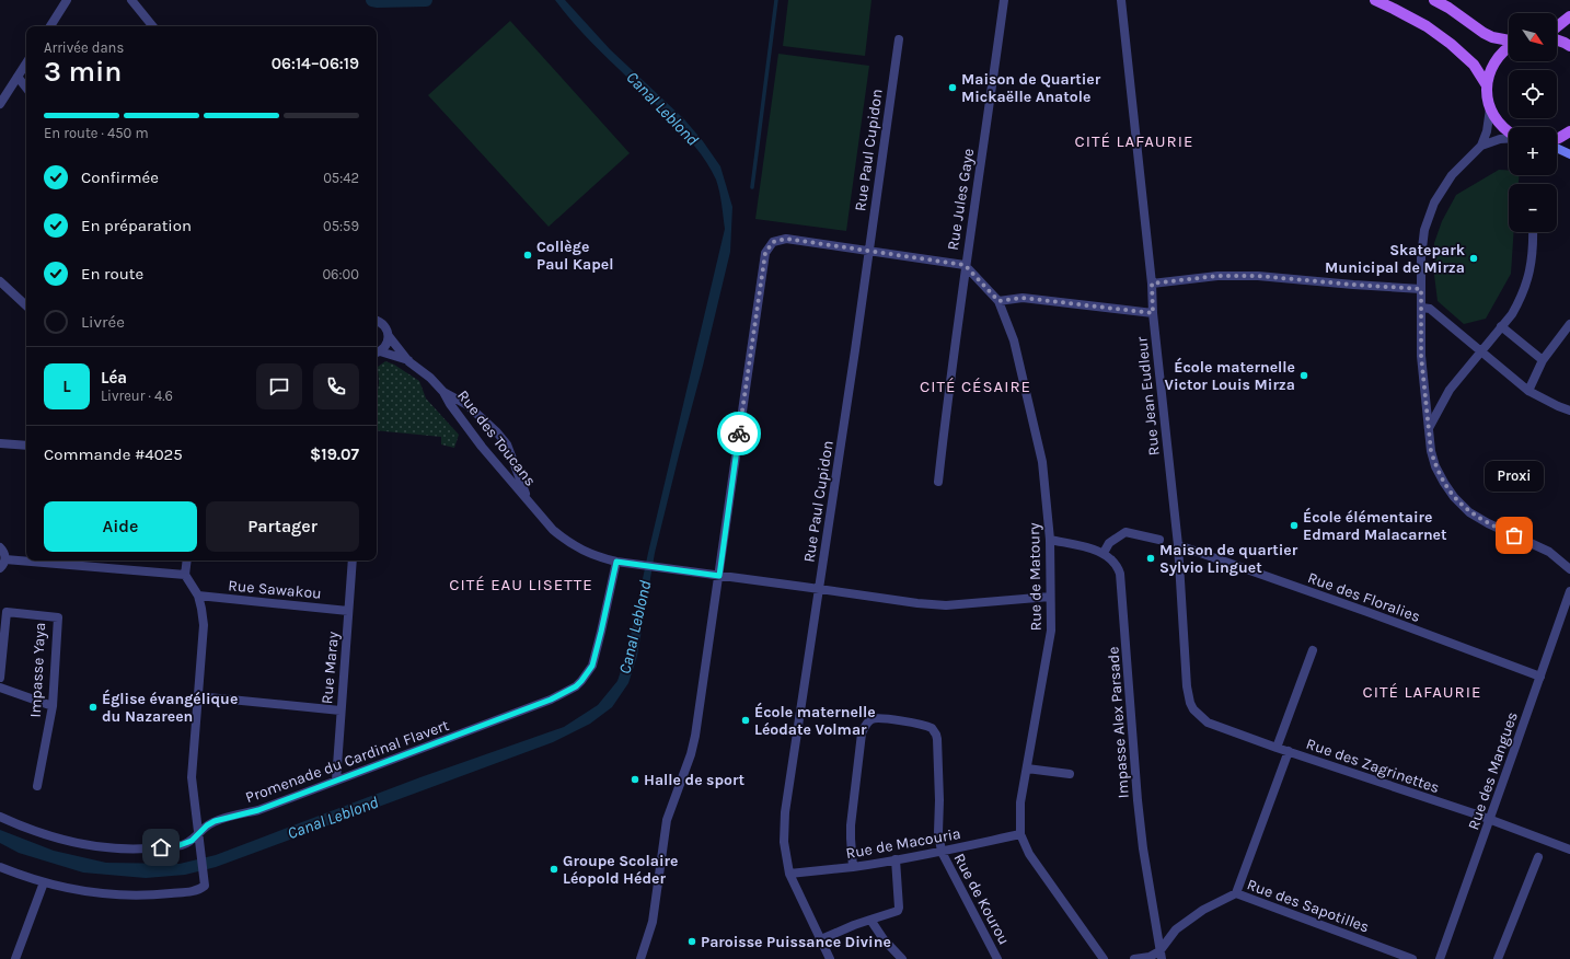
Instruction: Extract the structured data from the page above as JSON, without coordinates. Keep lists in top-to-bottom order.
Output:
{
  "streets": {
    "street": [
      "Rue Paul Cupidon",
      "Rue Jules Gaye",
      "Rue Jean Eudleur",
      "Rue des Toucans",
      "Rue de Matoury",
      "Rue Sawakou",
      "Rue des Floralies",
      "Rue Maray",
      "Impasse Yaya",
      "Impasse Alex Parsade",
      "Promenade du Cardinal Flavert",
      "Rue des Zagrinettes",
      "Rue des Mangues",
      "Rue de Macouria",
      "Rue de Kourou",
      "Rue des Sapotilles"
    ]
  },
  "crossings": [
    ["Rue Paul Cupidon", "Rue de Macouria"],
    ["Rue Jules Gaye", "Rue de Matoury"],
    ["Rue Jean Eudleur", "Rue des Floralies"],
    ["Rue Jean Eudleur", "Rue des Zagrinettes"],
    ["Rue des Toucans", "Promenade du Cardinal Flavert"],
    ["Rue de Matoury", "Impasse Alex Parsade"],
    ["Rue de Matoury", "Rue de Macouria"],
    ["Rue Sawakou", "Rue Maray"],
    ["Rue des Floralies", "Rue des Mangues"],
    ["Rue Maray", "Promenade du Cardinal Flavert"],
    ["Impasse Alex Parsade", "Rue des Sapotilles"],
    ["Rue des Zagrinettes", "Rue des Mangues"],
    ["Rue de Macouria", "Rue de Kourou"]
  ],
  "districts": [
    "CITÉ LAFAURIE",
    "CITÉ CÉSAIRE",
    "CITÉ EAU LISETTE",
    "CITÉ LAFAURIE"
  ],
  "water": ["Canal Leblond"],
  "places": [
    "Maison de Quartier Mickaëlle Anatole",
    "Collège Paul Kapel",
    "Skatepark Municipal de Mirza",
    "École maternelle Victor Louis Mirza",
    "École élémentaire Edmard Malacarnet",
    "Proxi",
    "Maison de quartier Sylvio Linguet",
    "Église évangélique du Nazareen",
    "École maternelle Léodate Volmar",
    "Halle de sport",
    "Groupe Scolaire Léopold Héder",
    "Paroisse Puissance Divine"
  ],
  "north": "bottom right",
  "page": {
    "map_buttons": ["+", "−"],
    "heading": ["3 min", "Arrivée dans", "06:14–06:19"],
    "panel": [
      "Léa",
      "Livreur · 4.6",
      "Commande #4025",
      "$19.07"
    ],
    "bar": "En route · 450 m",
    "list": [
      ["Confirmée", "05:42"],
      ["En préparation", "05:59"],
      ["En route", "06:00"],
      "Livrée"
    ],
    "round": "L",
    "bubble": "Proxi",
    "buttons": ["Aide", "Partager"]
  }
}
